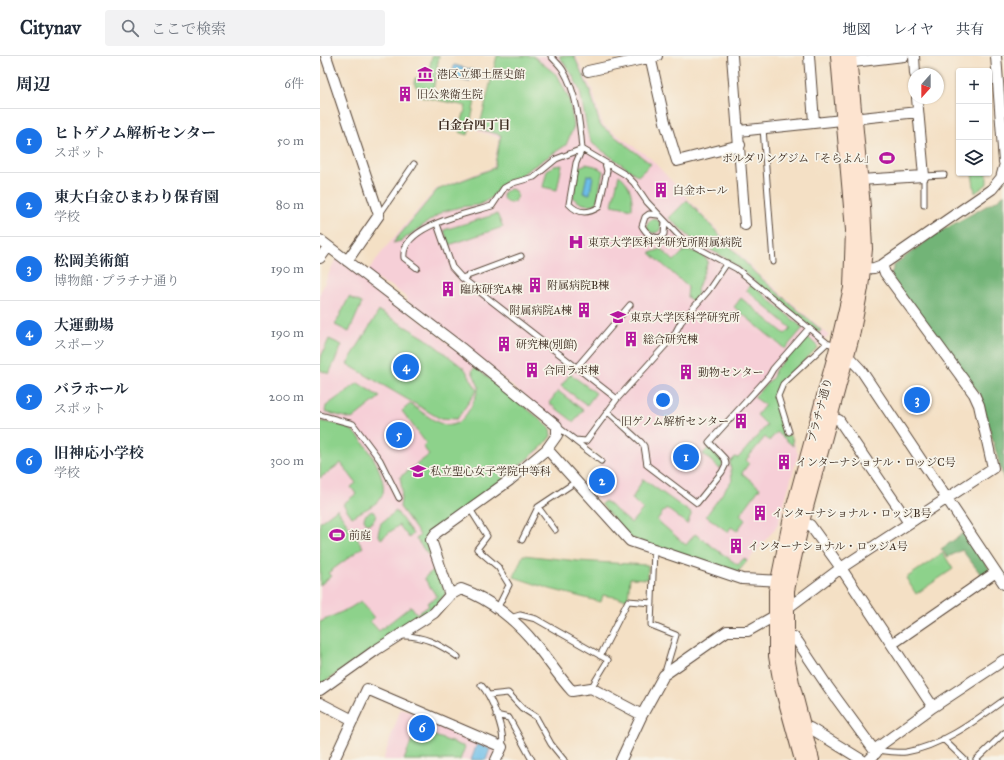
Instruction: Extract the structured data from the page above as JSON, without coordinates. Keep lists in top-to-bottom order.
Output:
{
  "streets": {
    "main road": ["プラチナ通り"]
  },
  "districts": ["白金台四丁目"],
  "places": {
    "museum": ["港区立郷土歴史館"],
    "building": [
      "旧公衆衛生院",
      "白金ホール",
      "附属病院B棟",
      "臨床研究A棟",
      "附属病院A棟",
      "総合研究棟",
      "研究棟(別館)",
      "合同ラボ棟",
      "動物センター",
      "旧ゲノム解析センター",
      "インターナショナル・ロッジC号",
      "インターナショナル・ロッジB号",
      "インターナショナル・ロッジA号"
    ],
    "sports": ["ボルダリングジム「そらよん」", "前庭"],
    "hospital": ["東京大学医科学研究所附属病院"],
    "school or university": ["東京大学医科学研究所", "私立聖心女子学院中等科"]
  },
  "north": "bottom",
  "page": {
    "header": "Citynav",
    "search": "ここで検索",
    "nav": ["地図", "レイヤ", "共有"],
    "heading": ["周辺", "6件"],
    "map_buttons": ["+", "−"],
    "list": [
      {
        "mark": "1",
        "name": "ヒトゲノム解析センター",
        "note": "スポット",
        "value": "50 m"
      },
      {
        "mark": "2",
        "name": "東大白金ひまわり保育園",
        "note": "学校",
        "value": "80 m"
      },
      {
        "mark": "3",
        "name": "松岡美術館",
        "note": "博物館 · プラチナ通り",
        "value": "190 m"
      },
      {
        "mark": "4",
        "name": "大運動場",
        "note": "スポーツ",
        "value": "190 m"
      },
      {
        "mark": "5",
        "name": "バラホール",
        "note": "スポット",
        "value": "200 m"
      },
      {
        "mark": "6",
        "name": "旧神応小学校",
        "note": "学校",
        "value": "300 m"
      }
    ],
    "pins": [
      "4",
      "3",
      "5",
      "1",
      "2",
      "6"
    ]
  }
}
